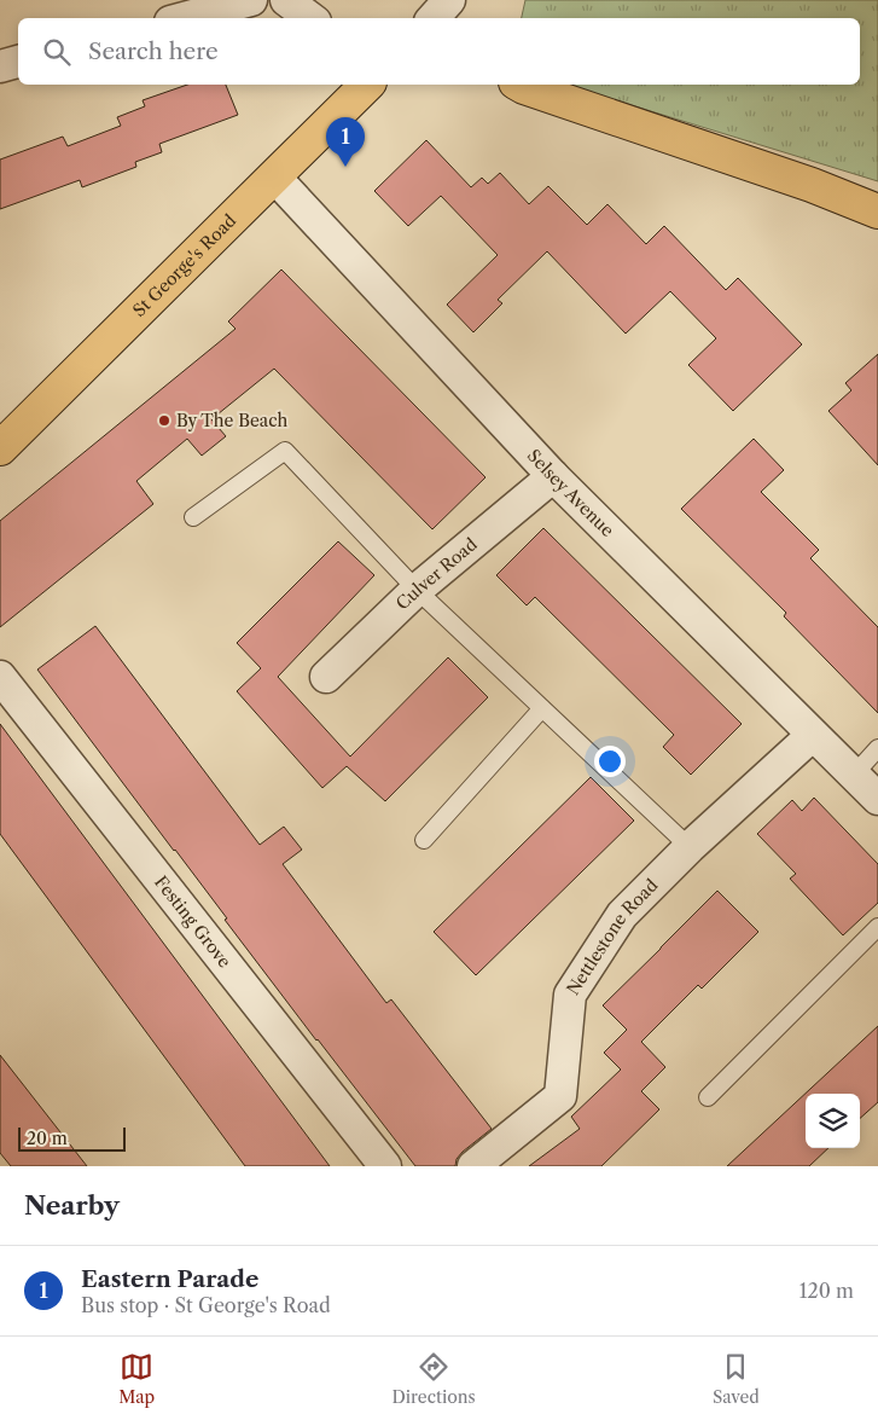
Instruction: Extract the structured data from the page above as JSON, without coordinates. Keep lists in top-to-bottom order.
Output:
{
  "streets": {
    "main road": ["St George's Road"],
    "street": [
      "Selsey Avenue",
      "Culver Road",
      "Festing Grove",
      "Nettlestone Road"
    ]
  },
  "crossings": [
    ["St George's Road", "Selsey Avenue"],
    ["Selsey Avenue", "Culver Road"],
    ["Selsey Avenue", "Nettlestone Road"]
  ],
  "places": ["By The Beach"],
  "scale_bar": "20 m",
  "page": {
    "search": "Search here",
    "pins": "1",
    "scale": "20 m",
    "heading": "Nearby",
    "list": [
      {
        "mark": "1",
        "name": "Eastern Parade",
        "note": "Bus stop · St George's Road",
        "value": "120 m"
      }
    ],
    "nav": ["Map", "Directions", "Saved"]
  }
}
